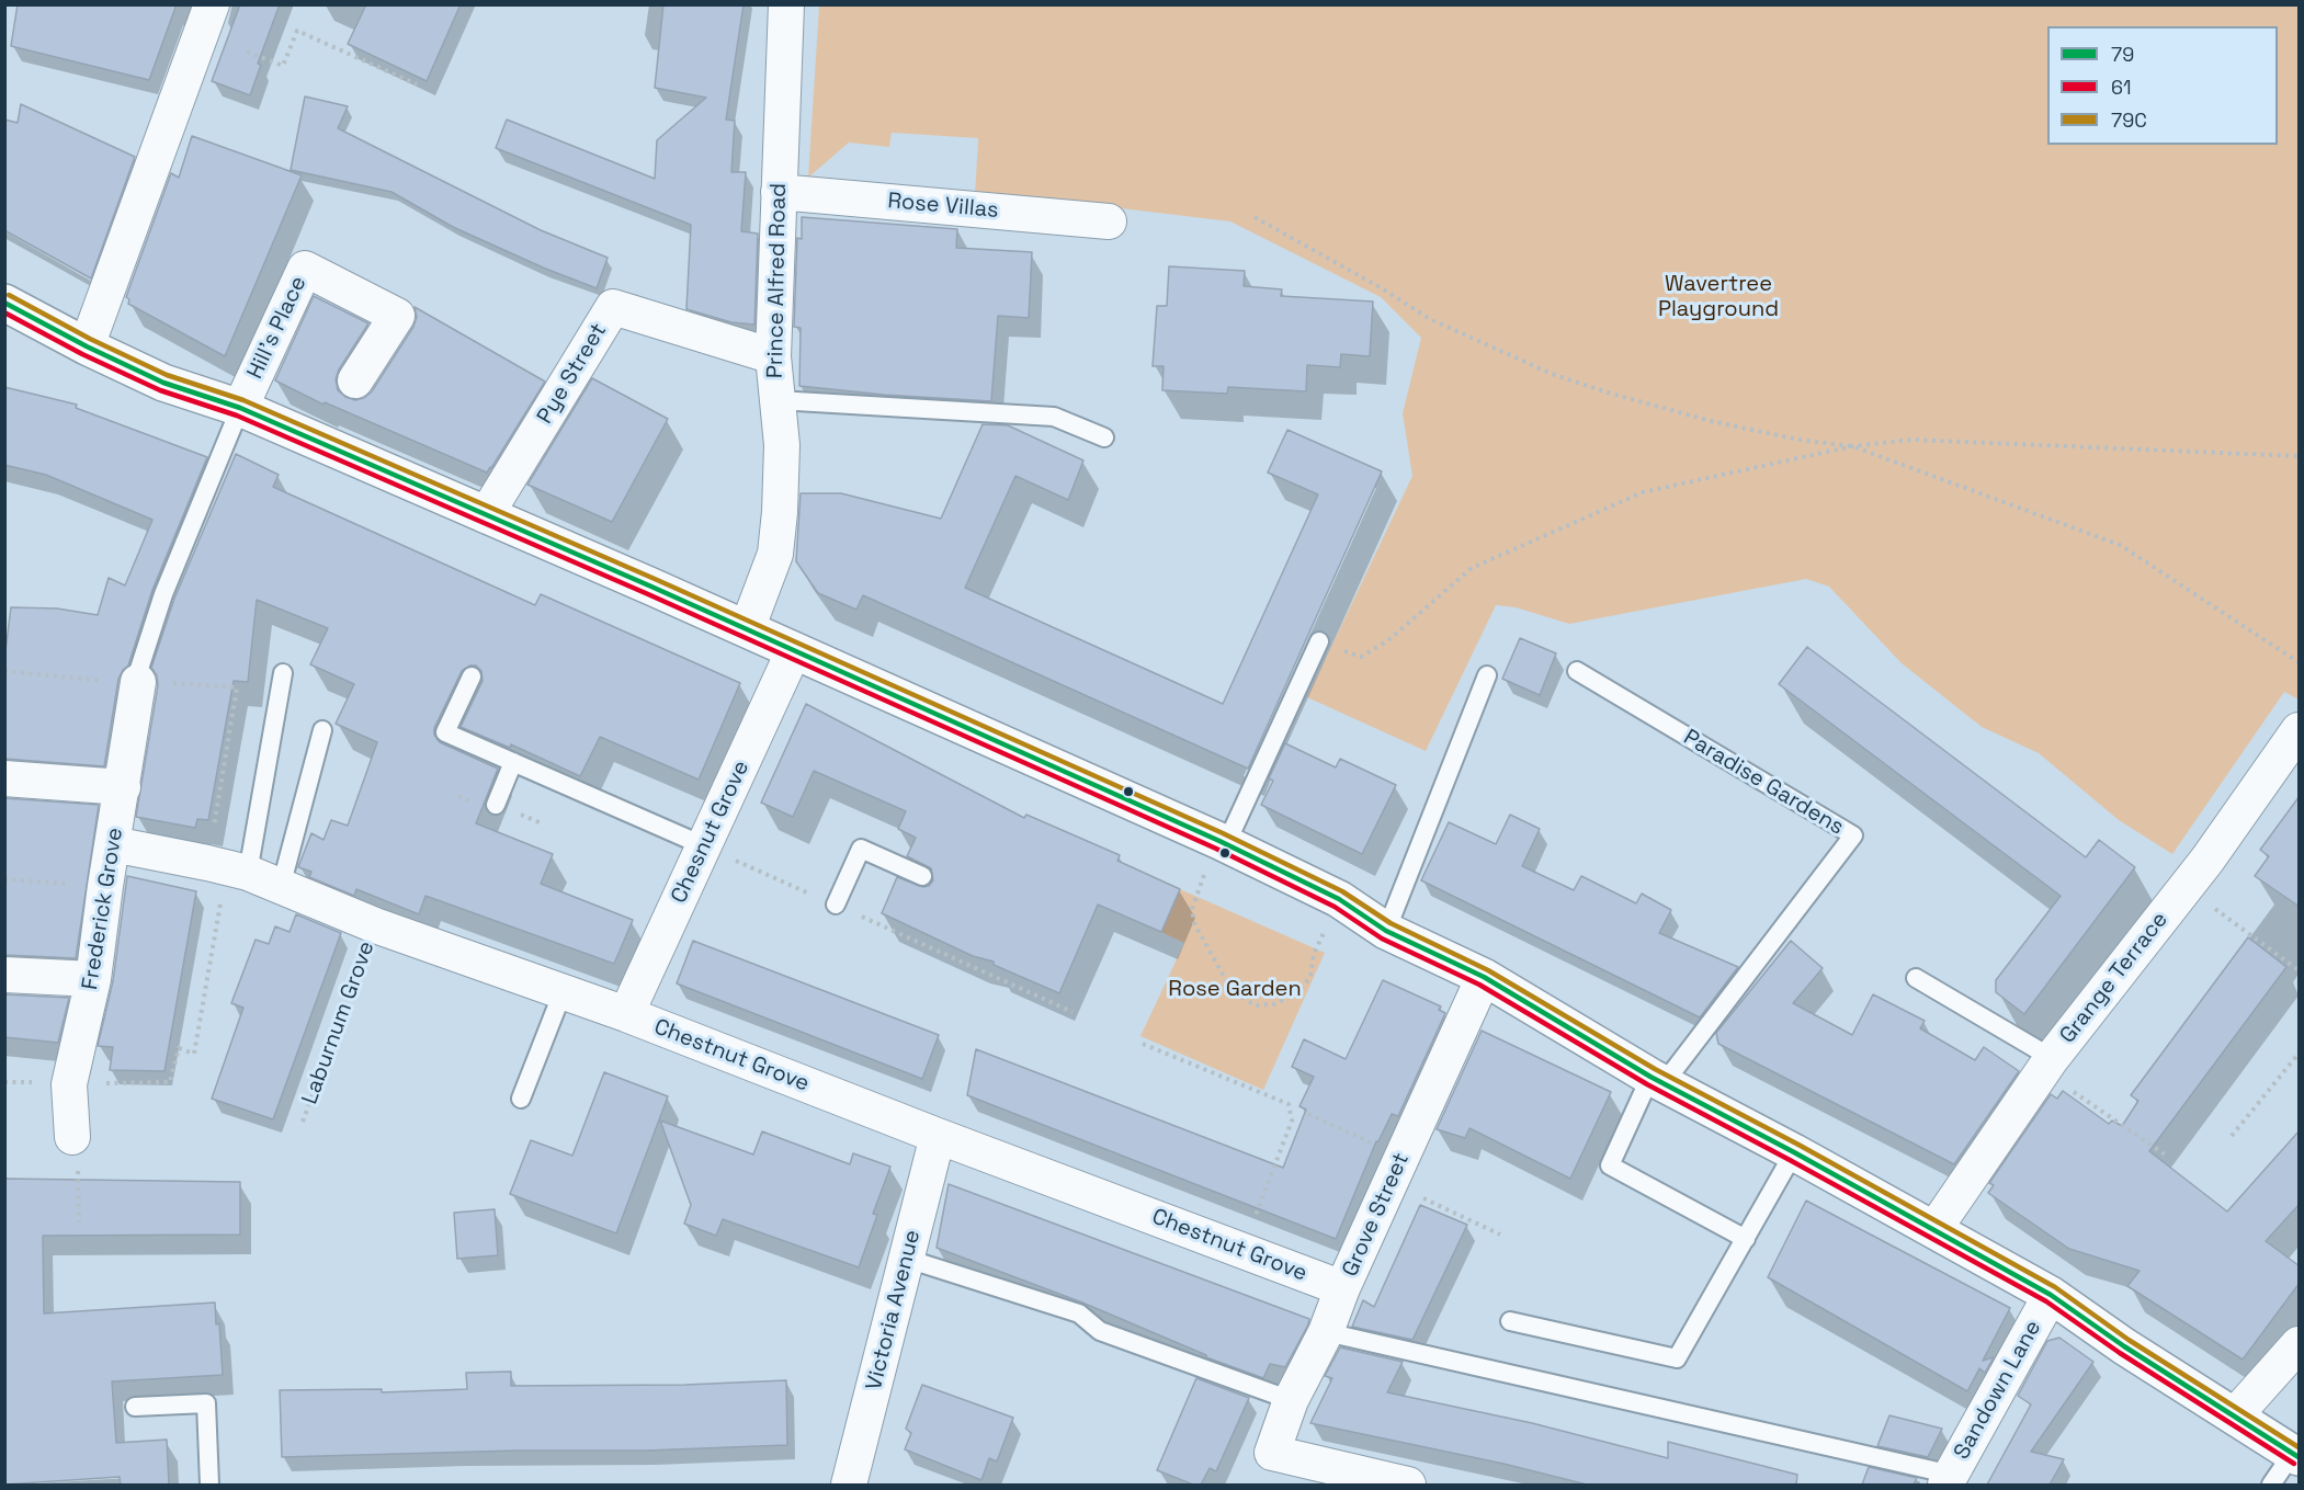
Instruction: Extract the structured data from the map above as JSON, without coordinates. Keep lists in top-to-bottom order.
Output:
{
  "streets": {
    "street": [
      "Rose Villas",
      "Prince Alfred Road",
      "Hill's Place",
      "Pye Street",
      "Chesnut Grove",
      "Frederick Grove",
      "Grange Terrace",
      "Chestnut Grove",
      "Grove Street",
      "Victoria Avenue",
      "Sandown Lane"
    ],
    "lane": ["Paradise Gardens"],
    "path": ["Laburnum Grove"]
  },
  "crossings": [
    ["Rose Villas", "Prince Alfred Road"],
    ["Prince Alfred Road", "Pye Street"],
    ["Chesnut Grove", "Chestnut Grove"],
    ["Frederick Grove", "Chestnut Grove"],
    ["Laburnum Grove", "Chestnut Grove"],
    ["Chestnut Grove", "Grove Street"],
    ["Chestnut Grove", "Victoria Avenue"]
  ],
  "parks": ["Wavertree Playground", "Rose Garden"],
  "lines": ["transit line 79C", "transit line 79", "transit line 61"],
  "legend": ["79", "61", "79C"]
}
